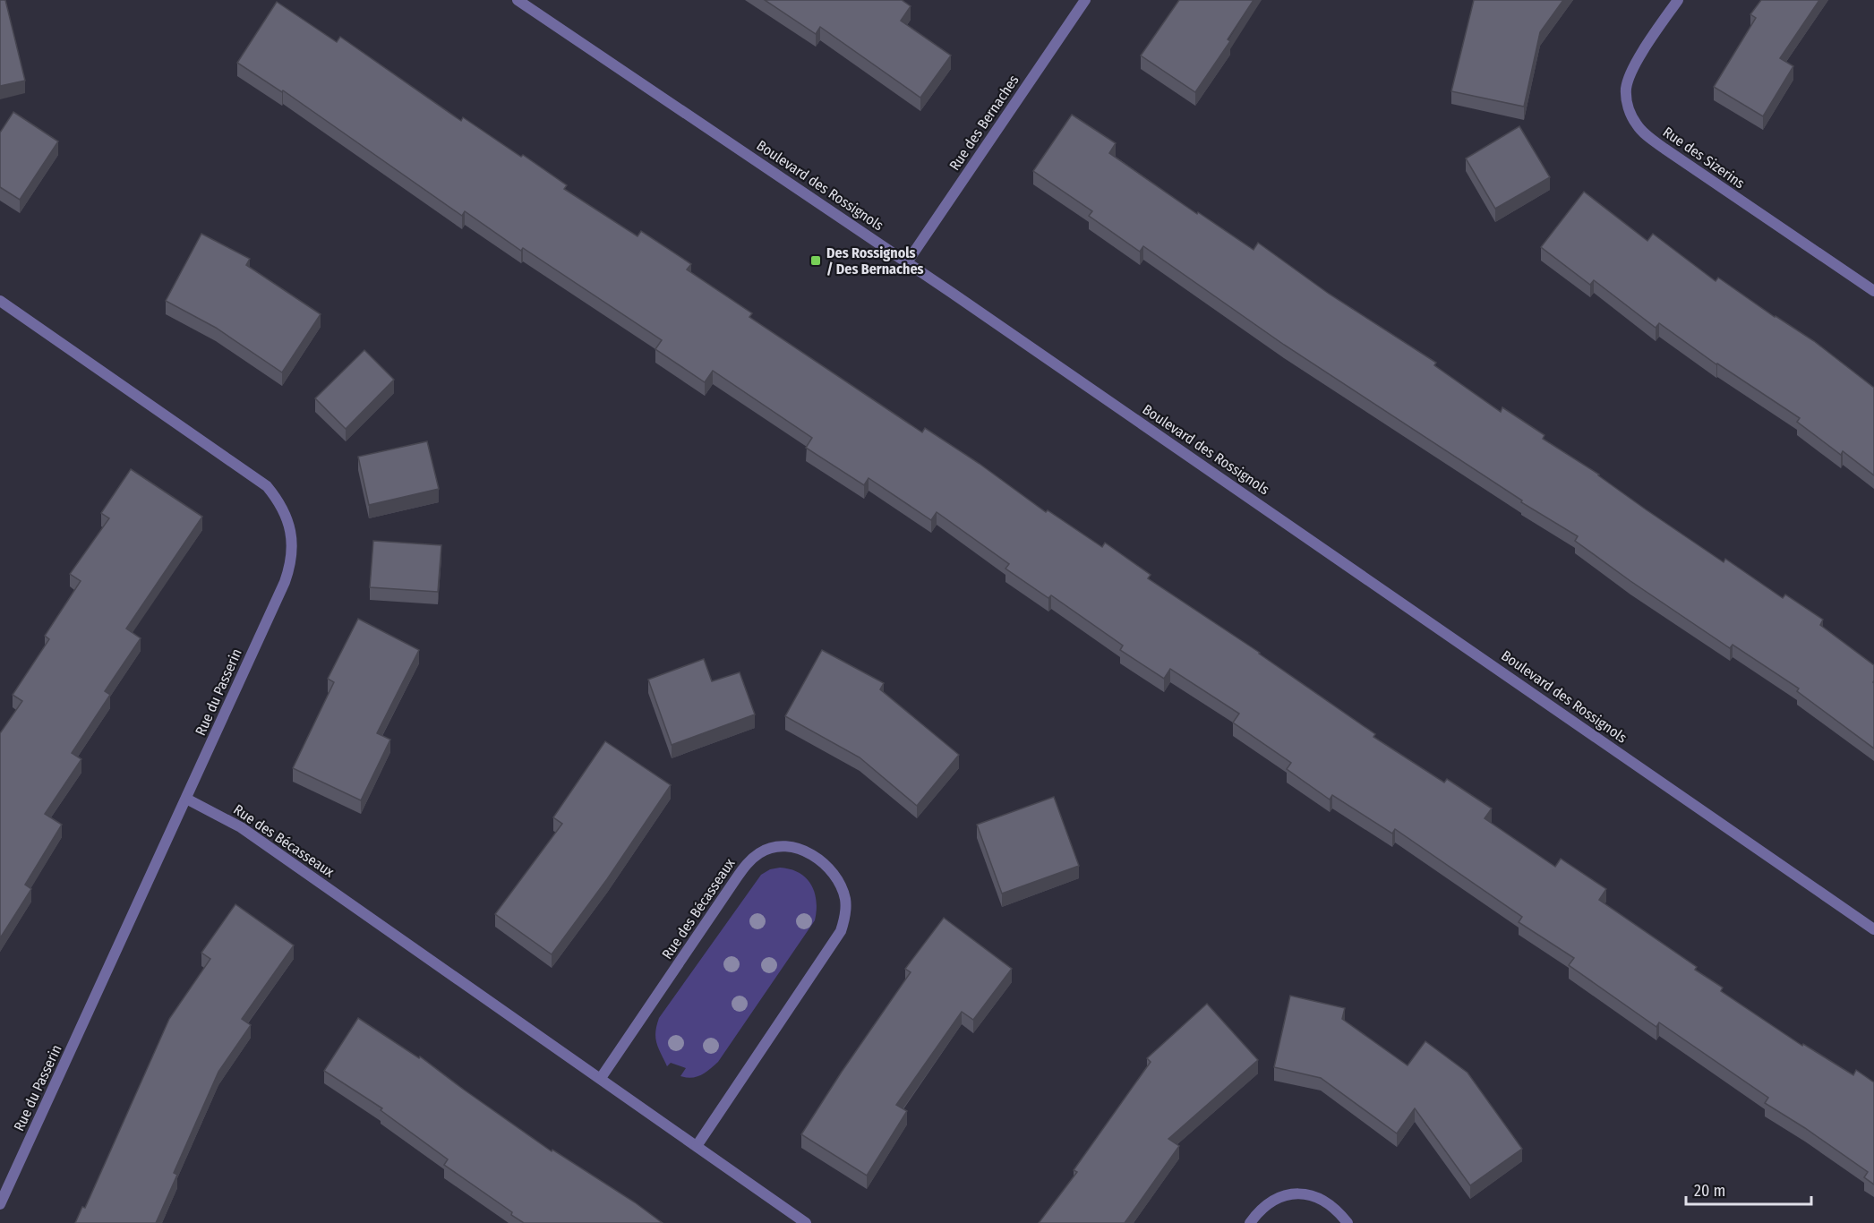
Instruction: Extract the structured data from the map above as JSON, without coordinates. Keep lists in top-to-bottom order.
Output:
{
  "streets": {
    "street": [
      "Rue des Bernaches",
      "Rue des Sizerins",
      "Boulevard des Rossignols",
      "Rue du Passerin",
      "Rue des Bécasseaux"
    ]
  },
  "crossings": [
    ["Rue des Bernaches", "Boulevard des Rossignols"],
    ["Rue du Passerin", "Rue des Bécasseaux"]
  ],
  "places": {
    "transit": ["Des Rossignols / Des Bernaches"]
  },
  "scale_bar": "20 m"
}
